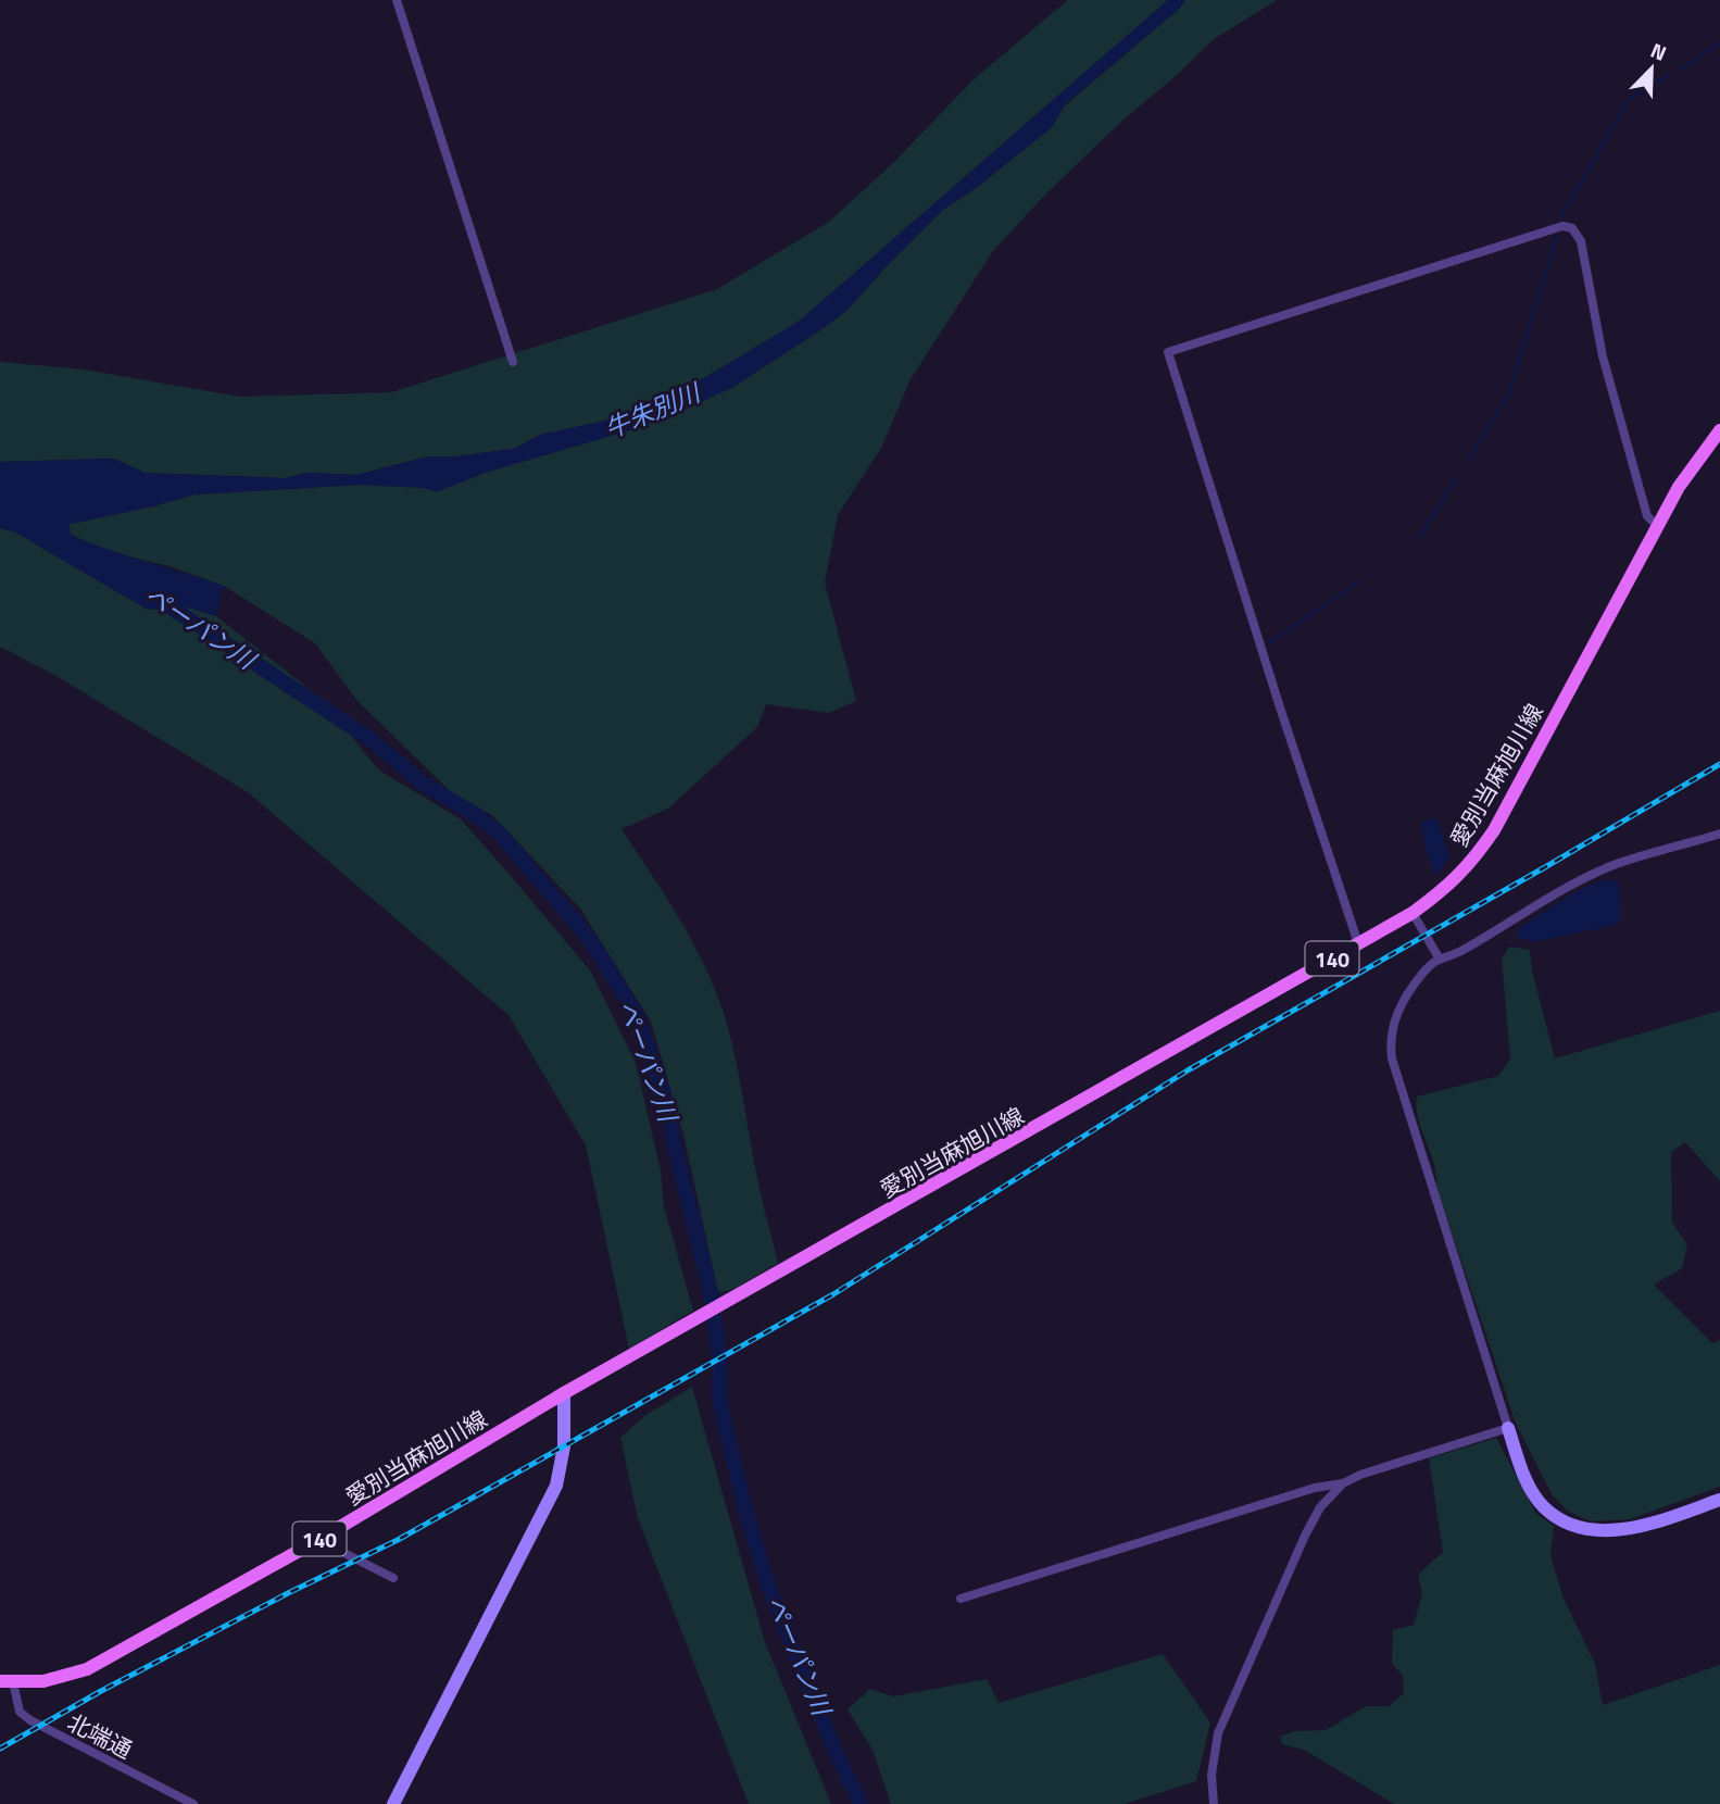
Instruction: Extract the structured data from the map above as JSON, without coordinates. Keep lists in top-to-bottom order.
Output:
{
  "streets": {
    "main road": ["愛別当麻旭川線", "140"],
    "street": ["北端通"]
  },
  "crossings": [
    ["愛別当麻旭川線", "北端通"]
  ],
  "water": ["牛朱別川", "ペーパン川"],
  "north": "top right"
}
